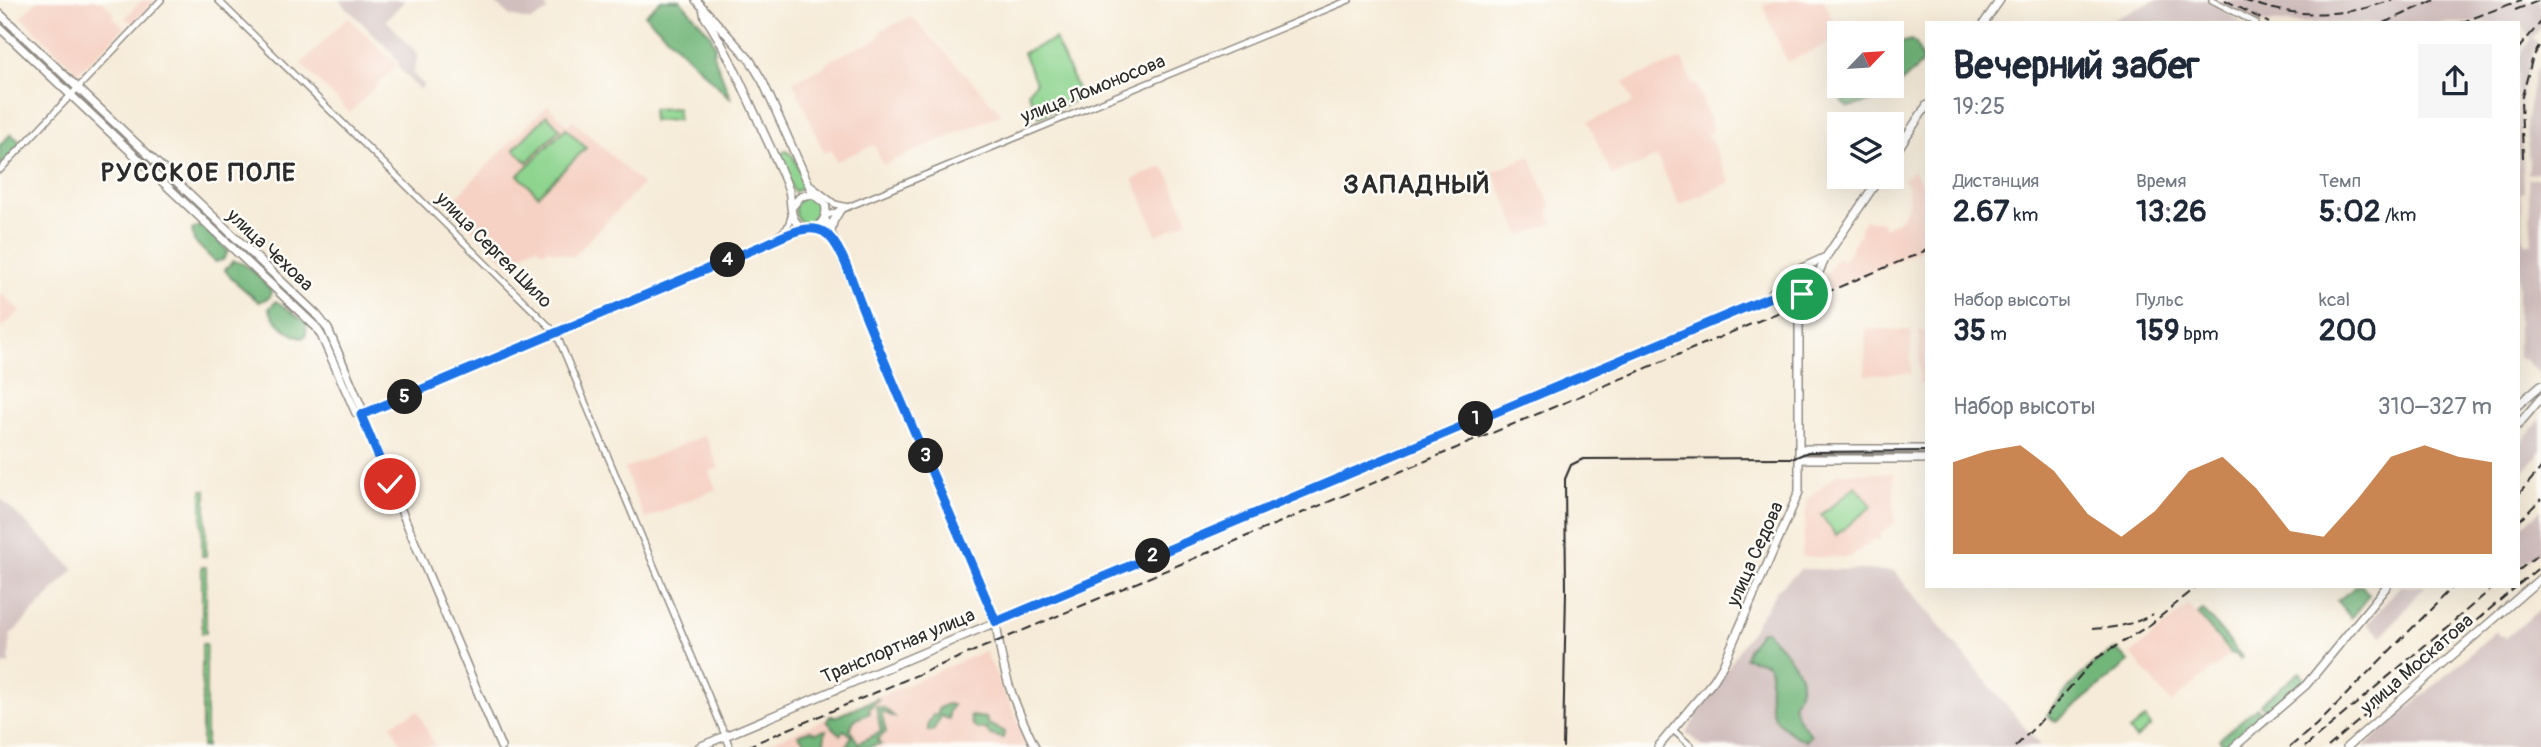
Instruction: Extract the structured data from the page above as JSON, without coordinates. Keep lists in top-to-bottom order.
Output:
{
  "streets": {
    "main road": [
      "улица Чехова",
      "улица Седова",
      "Транспортная улица",
      "улица Москатова"
    ],
    "street": ["улица Ломоносова", "улица Сергея Шило"]
  },
  "crossings": [
    ["улица Сергея Шило", "Транспортная улица"],
    ["улица Седова", "Транспортная улица"]
  ],
  "districts": ["РУССКОЕ ПОЛЕ", "ЗАПАДНЫЙ"],
  "north": "top right",
  "page": {
    "heading": ["Вечерний забег", "19:25"],
    "stats": [
      ["Дистанция", "2.67 km"],
      ["Время", "13:26"],
      ["Темп", "5:02 /km"],
      ["Набор высоты", "35 m"],
      ["Пульс", "159 bpm"],
      ["kcal", "200"]
    ],
    "pins": [
      "4",
      "5",
      "1",
      "3",
      "2"
    ],
    "chart": ["Набор высоты", "310–327 m"]
  }
}
